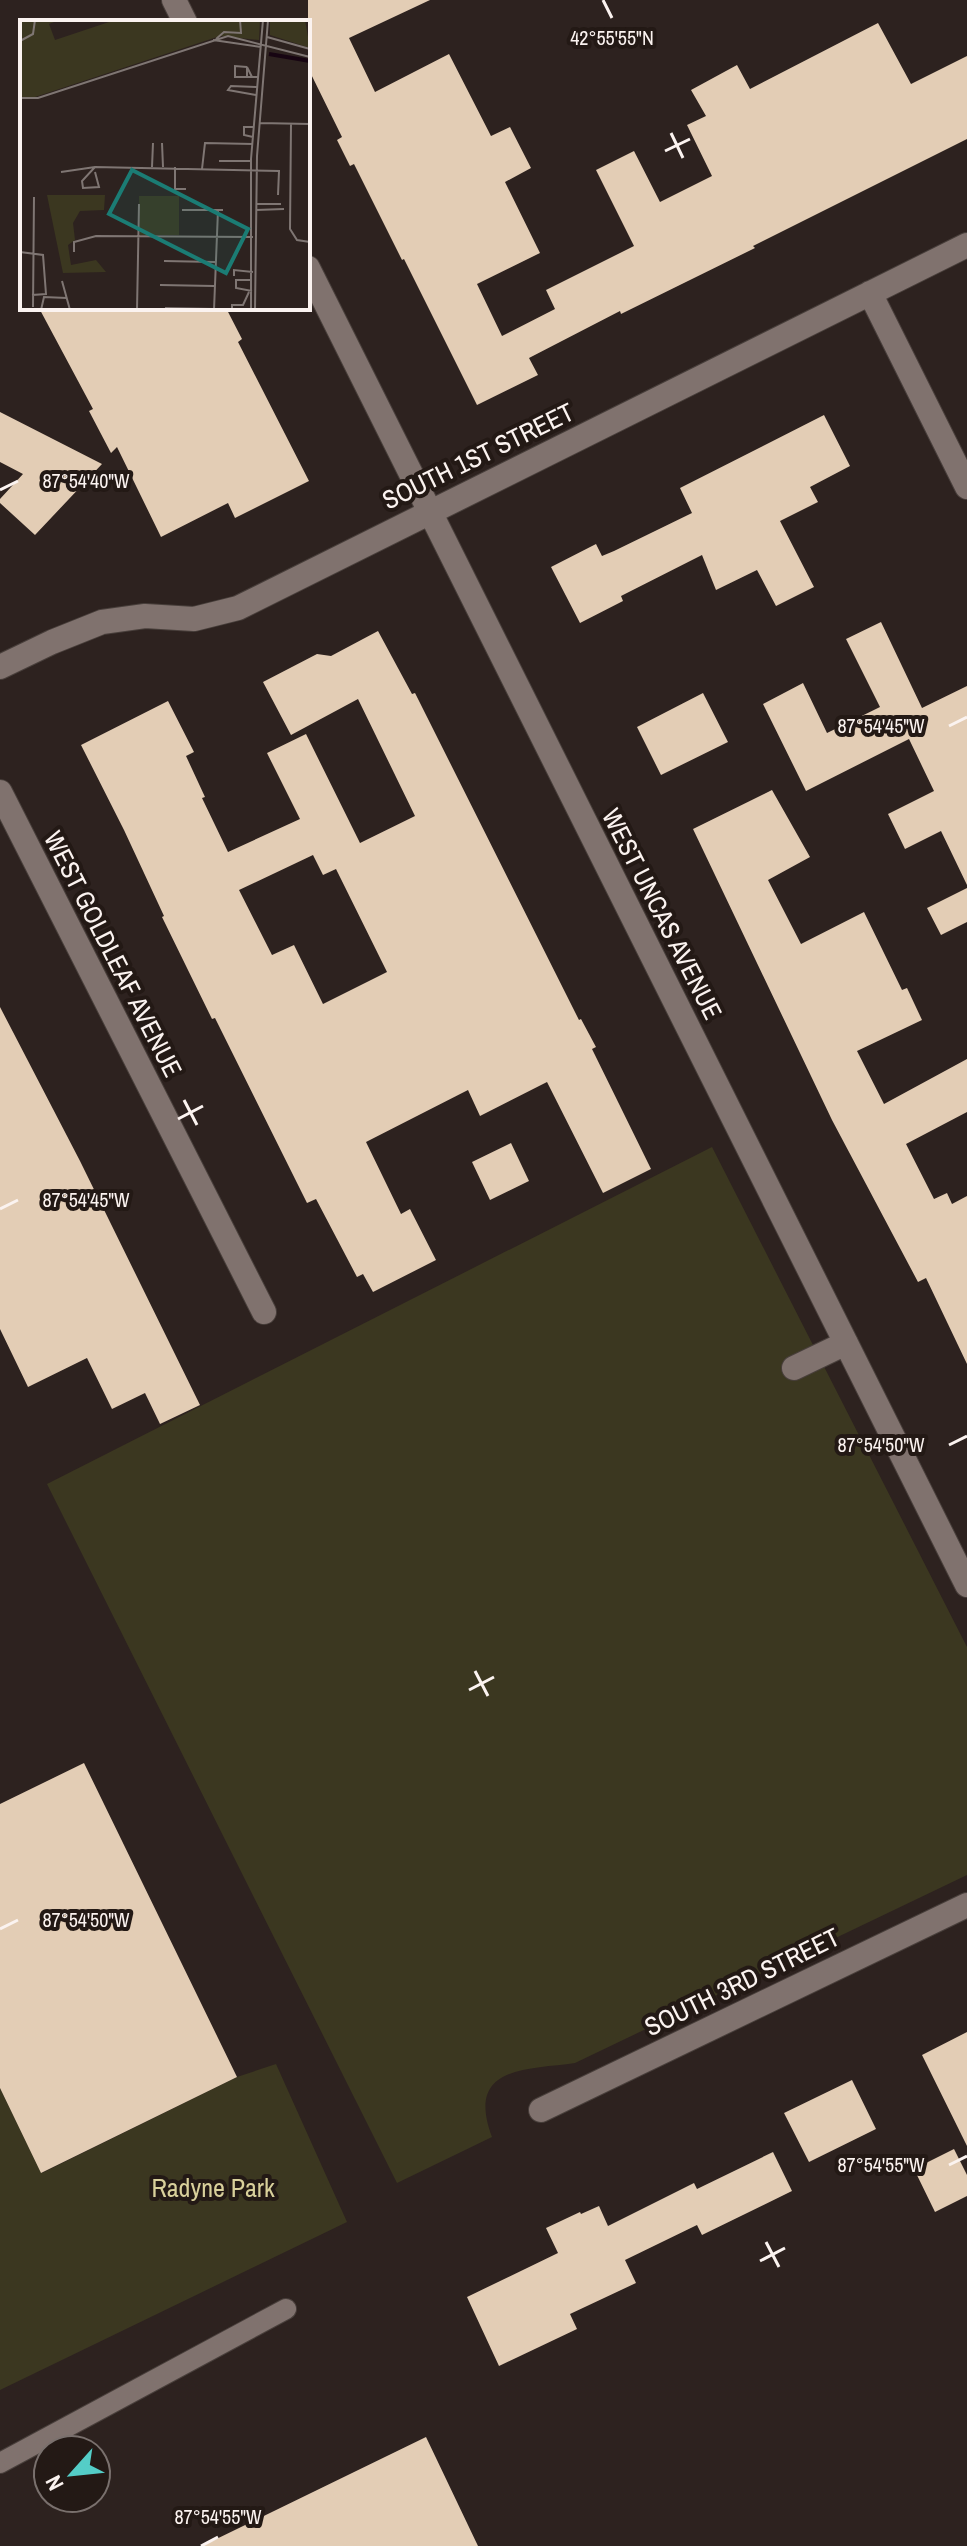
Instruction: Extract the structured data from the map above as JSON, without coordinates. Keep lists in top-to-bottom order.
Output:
{
  "streets": {
    "street": [
      "SOUTH 1ST STREET",
      "WEST UNCAS AVENUE",
      "WEST GOLDLEAF AVENUE",
      "SOUTH 3RD STREET"
    ]
  },
  "crossings": [
    ["SOUTH 1ST STREET", "WEST UNCAS AVENUE"]
  ],
  "parks": ["Radyne Park"],
  "north": "bottom left",
  "coordinates": [
    "42°55'55\"N",
    "87°54'40\"W",
    "87°54'45\"W",
    "87°54'50\"W",
    "87°54'55\"W"
  ]
}
